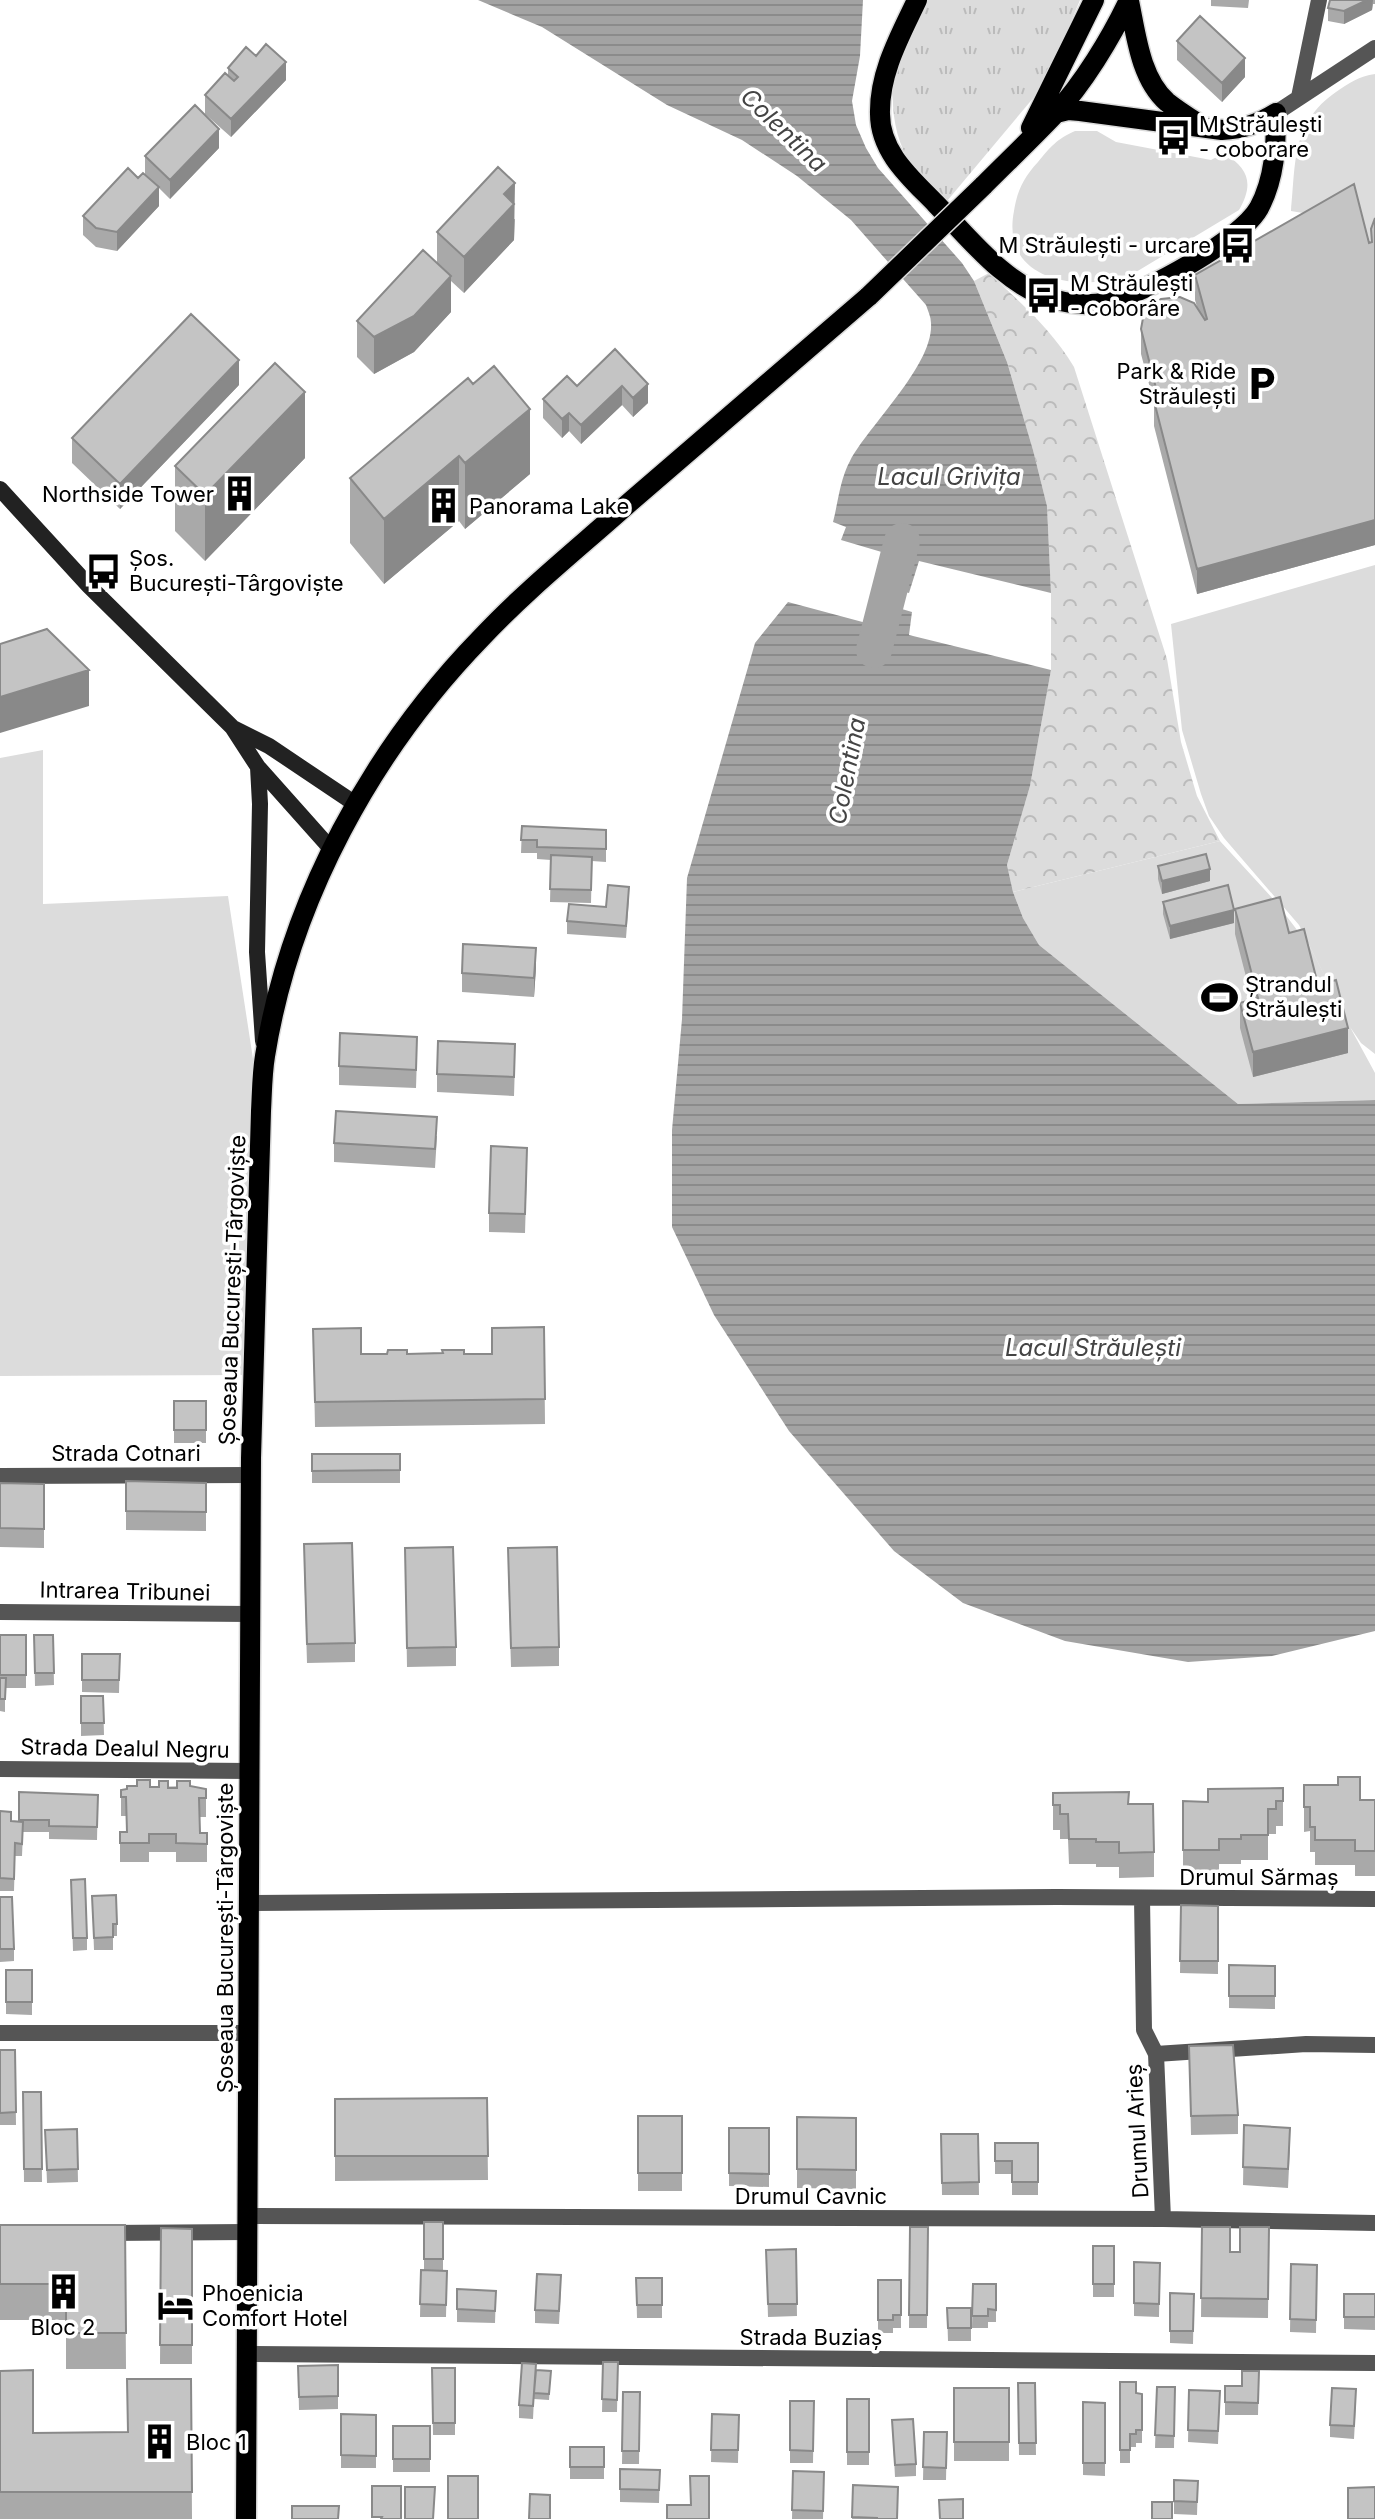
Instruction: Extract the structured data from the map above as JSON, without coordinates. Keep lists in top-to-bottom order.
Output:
{
  "streets": {
    "main road": ["Șoseaua București-Târgoviște"],
    "street": [
      "Strada Cotnari",
      "Intrarea Tribunei",
      "Strada Dealul Negru",
      "Drumul Sărmaș",
      "Drumul Arieș",
      "Drumul Cavnic",
      "Strada Buziaș"
    ]
  },
  "crossings": [
    ["Șoseaua București-Târgoviște", "Strada Cotnari"],
    ["Șoseaua București-Târgoviște", "Intrarea Tribunei"],
    ["Șoseaua București-Târgoviște", "Strada Dealul Negru"],
    ["Șoseaua București-Târgoviște", "Drumul Sărmaș"],
    ["Șoseaua București-Târgoviște", "Drumul Cavnic"],
    ["Șoseaua București-Târgoviște", "Strada Buziaș"],
    ["Drumul Sărmaș", "Drumul Arieș"],
    ["Drumul Arieș", "Drumul Cavnic"]
  ],
  "water": ["Colentina", "Lacul Grivița", "Lacul Străulești"],
  "places": {
    "bus stop": [
      "M Străulești - coborare",
      "M Străulești - urcare",
      "M Străulești - coborâre",
      "Șos. București-Târgoviște"
    ],
    "parking": ["Park & Ride Străulești"],
    "building": [
      "Northside Tower",
      "Panorama Lake",
      "Bloc 2",
      "Bloc 1"
    ],
    "sports": ["Ștrandul Străulești"],
    "hotel": ["Phoenicia Comfort Hotel"]
  }
}
